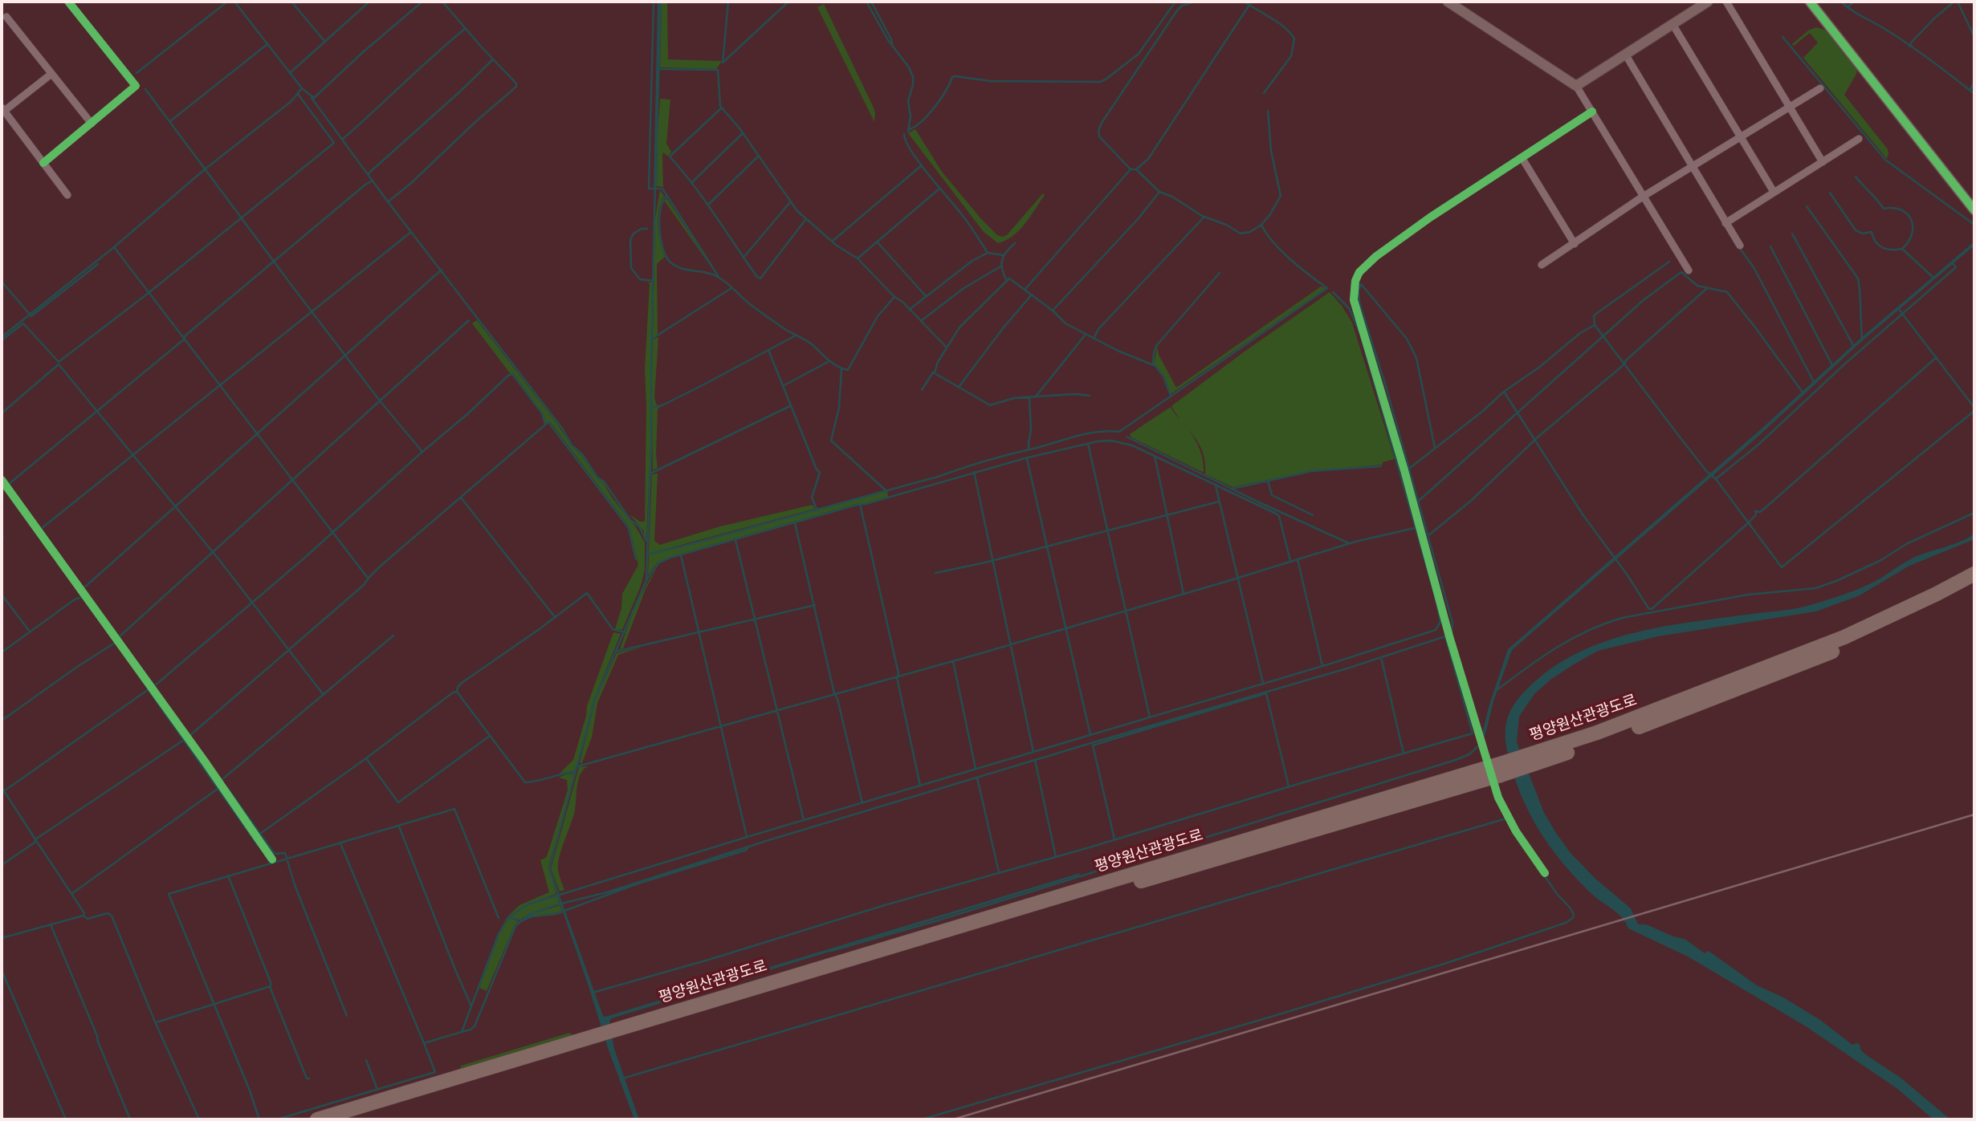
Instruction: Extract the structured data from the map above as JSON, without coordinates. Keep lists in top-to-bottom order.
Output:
{
  "streets": {
    "highway": ["평양원산관광도로"]
  }
}
